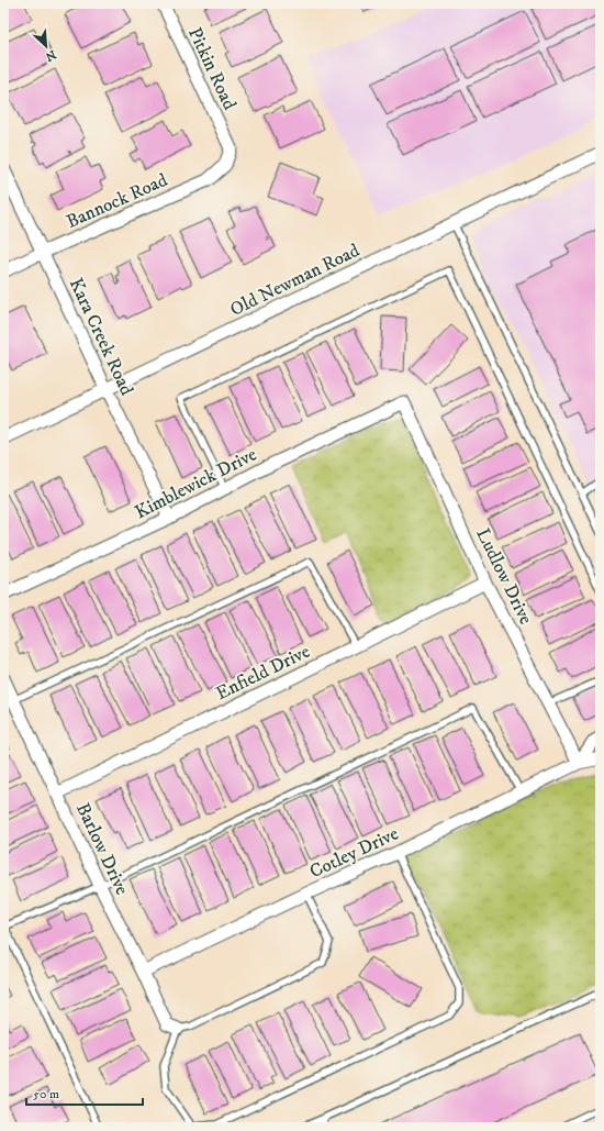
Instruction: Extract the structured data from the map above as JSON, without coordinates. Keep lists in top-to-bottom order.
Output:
{
  "streets": {
    "street": [
      "Pitkin Road",
      "Bannock Road",
      "Old Newman Road",
      "Kara Creek Road",
      "Kimblewick Drive",
      "Ludlow Drive",
      "Enfield Drive",
      "Barlow Drive",
      "Cotley Drive"
    ]
  },
  "crossings": [
    ["Pitkin Road", "Bannock Road"],
    ["Bannock Road", "Kara Creek Road"],
    ["Old Newman Road", "Kara Creek Road"],
    ["Kara Creek Road", "Kimblewick Drive"],
    ["Kimblewick Drive", "Ludlow Drive"],
    ["Ludlow Drive", "Enfield Drive"],
    ["Ludlow Drive", "Cotley Drive"],
    ["Enfield Drive", "Barlow Drive"],
    ["Barlow Drive", "Cotley Drive"]
  ],
  "scale_bar": "50 m",
  "north": "bottom right"
}
